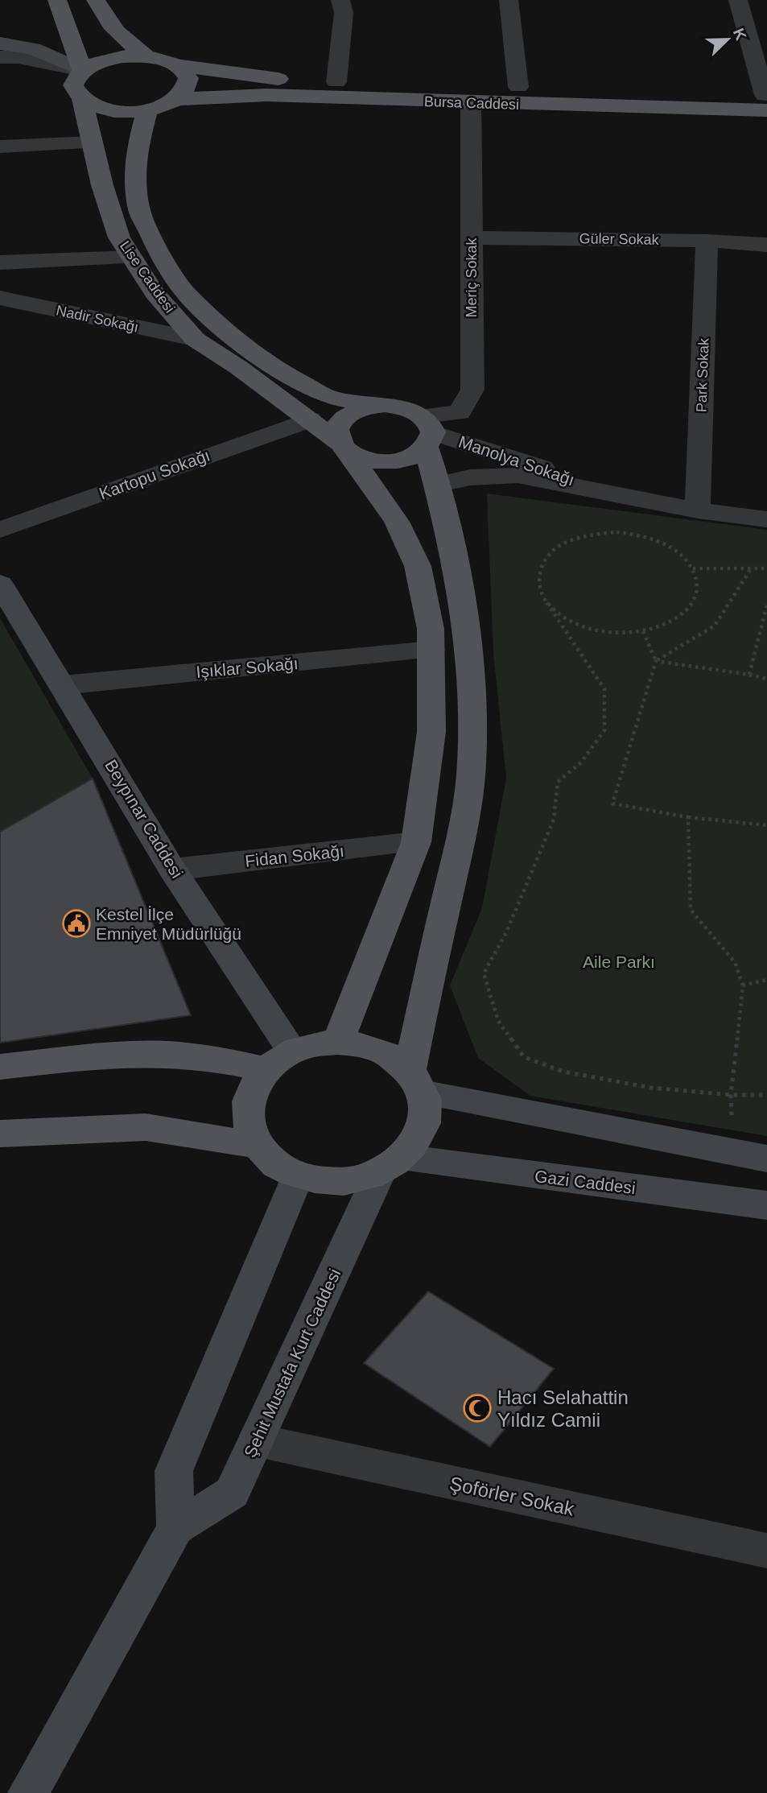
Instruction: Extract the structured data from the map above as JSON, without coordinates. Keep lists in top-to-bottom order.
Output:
{
  "streets": {
    "main road": [
      "Bursa Caddesi",
      "Lise Caddesi",
      "Beypınar Caddesi",
      "Gazi Caddesi",
      "Şehit Mustafa Kurt Caddesi"
    ],
    "street": [
      "Güler Sokak",
      "Meriç Sokak",
      "Nadir Sokağı",
      "Park Sokak",
      "Manolya Sokağı",
      "Kartopu Sokağı",
      "Işıklar Sokağı",
      "Fidan Sokağı",
      "Şoförler Sokak"
    ]
  },
  "crossings": [
    ["Bursa Caddesi", "Lise Caddesi"],
    ["Bursa Caddesi", "Meriç Sokak"],
    ["Güler Sokak", "Meriç Sokak"],
    ["Güler Sokak", "Park Sokak"],
    ["Lise Caddesi", "Meriç Sokak"],
    ["Lise Caddesi", "Nadir Sokağı"],
    ["Lise Caddesi", "Manolya Sokağı"],
    ["Lise Caddesi", "Kartopu Sokağı"],
    ["Meriç Sokak", "Manolya Sokağı"],
    ["Park Sokak", "Manolya Sokağı"],
    ["Işıklar Sokağı", "Beypınar Caddesi"],
    ["Beypınar Caddesi", "Fidan Sokağı"],
    ["Beypınar Caddesi", "Gazi Caddesi"],
    ["Beypınar Caddesi", "Şehit Mustafa Kurt Caddesi"],
    ["Gazi Caddesi", "Şehit Mustafa Kurt Caddesi"],
    ["Şehit Mustafa Kurt Caddesi", "Şoförler Sokak"]
  ],
  "parks": ["Aile Parkı"],
  "places": {
    "public building": ["Kestel İlçe Emniyet Müdürlüğü"],
    "mosque": ["Hacı Selahattin Yıldız Camii"]
  },
  "north": "top right"
}
